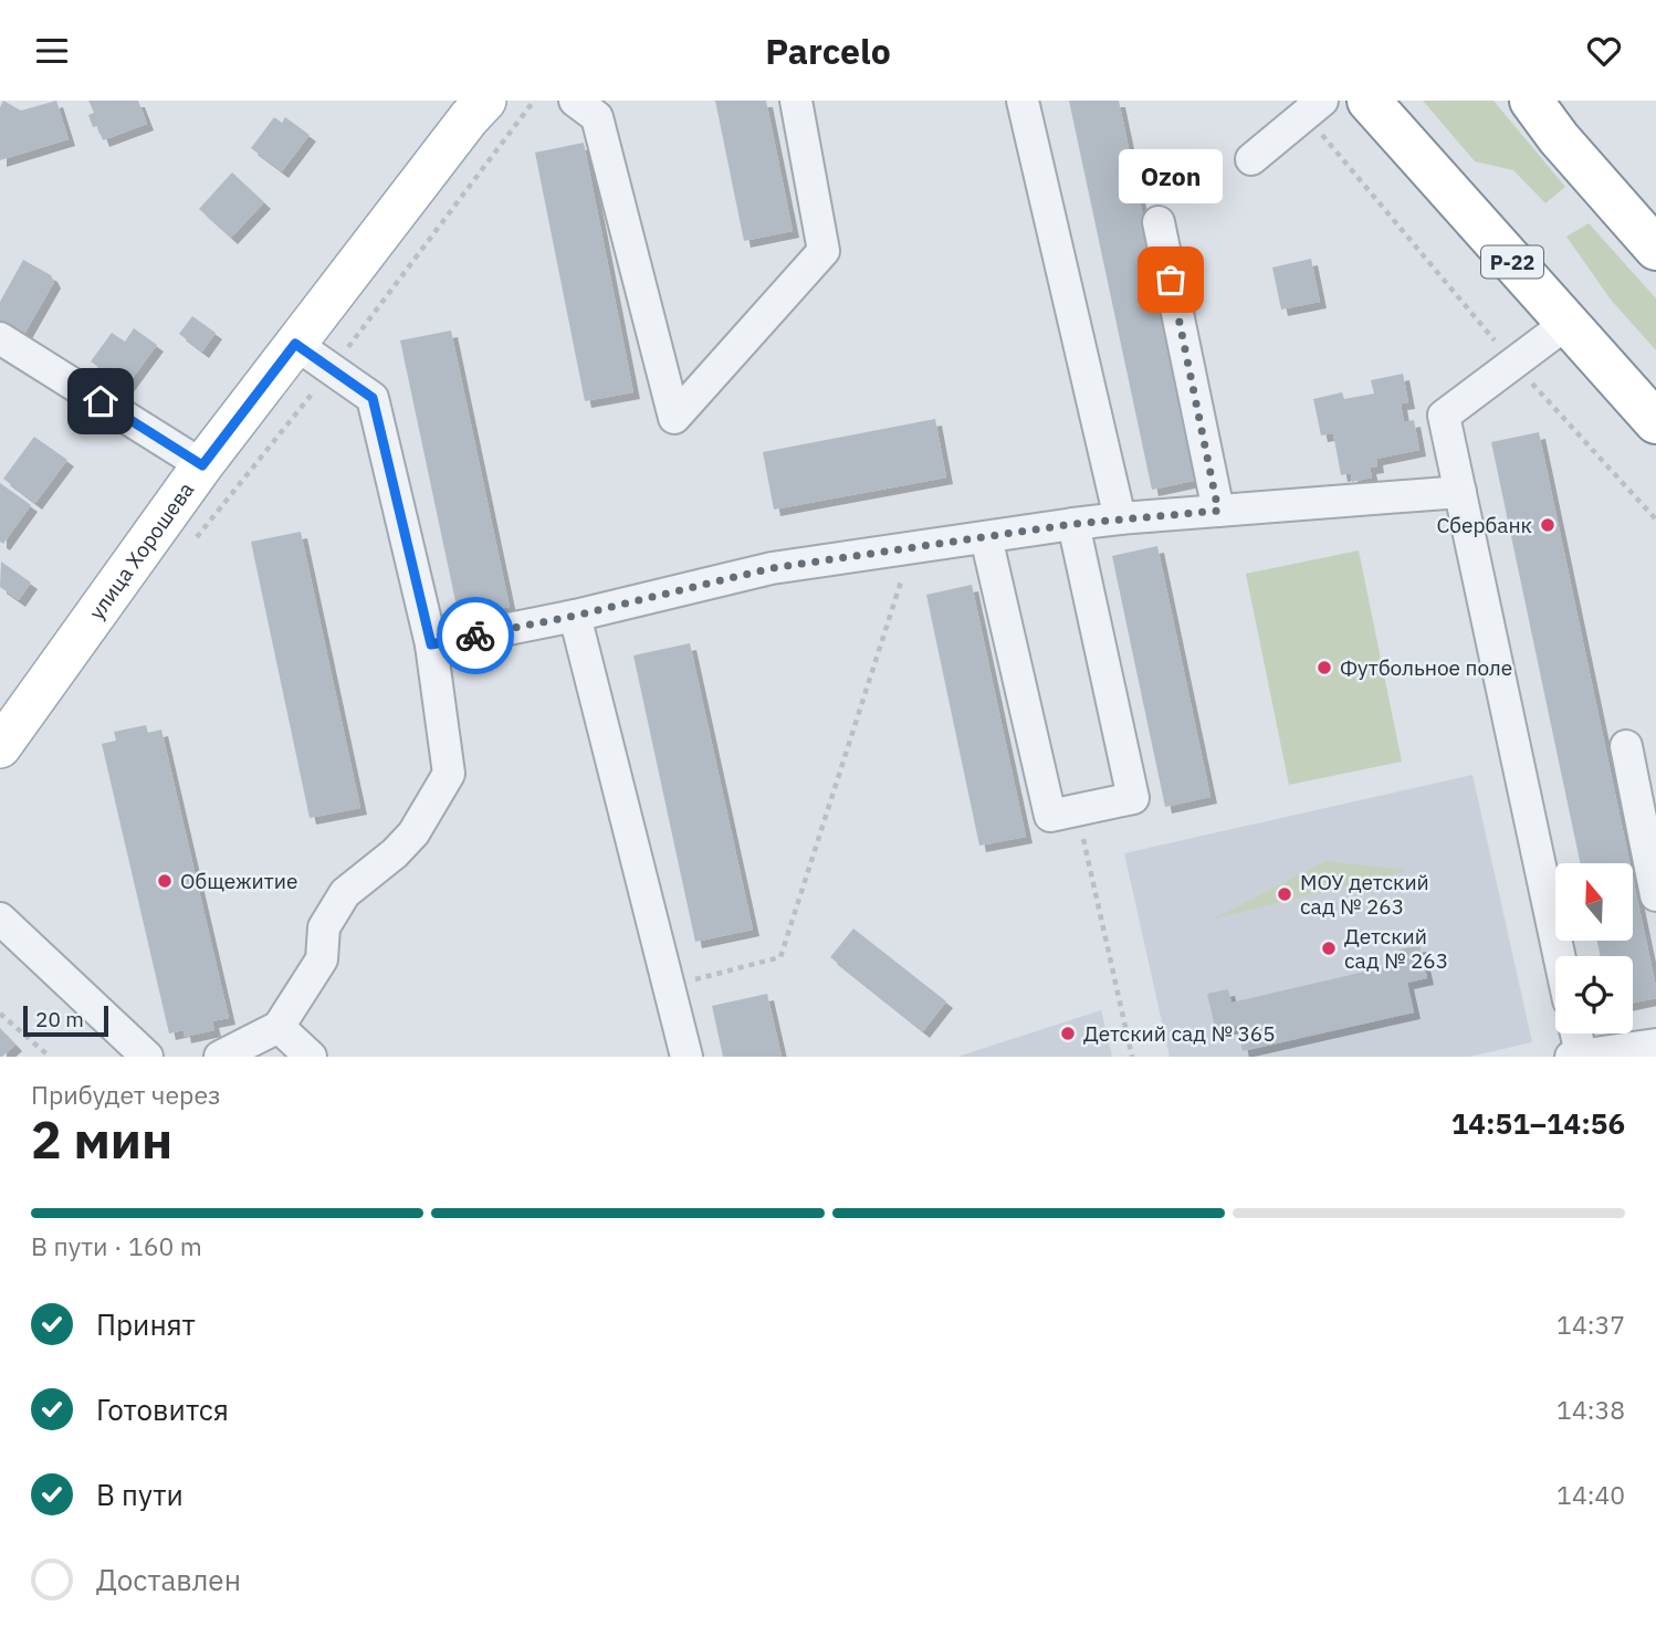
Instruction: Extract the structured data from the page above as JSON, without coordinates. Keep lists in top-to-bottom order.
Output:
{
  "streets": {
    "highway": ["Р-22"],
    "main road": ["улица Хорошева"]
  },
  "places": [
    "Ozon",
    "Сбербанк",
    "Футбольное поле",
    "Общежитие",
    "МОУ детский сад № 263",
    "Детский сад № 263",
    "Детский сад № 365"
  ],
  "scale_bar": "20 m",
  "north": "top",
  "page": {
    "header": "Parcelo",
    "bubble": "Ozon",
    "scale": "20 m",
    "heading": ["2 мин", "Прибудет через", "14:51–14:56"],
    "bar": "В пути · 160 m",
    "list": [
      ["Принят", "14:37"],
      ["Готовится", "14:38"],
      ["В пути", "14:40"],
      "Доставлен"
    ]
  }
}
